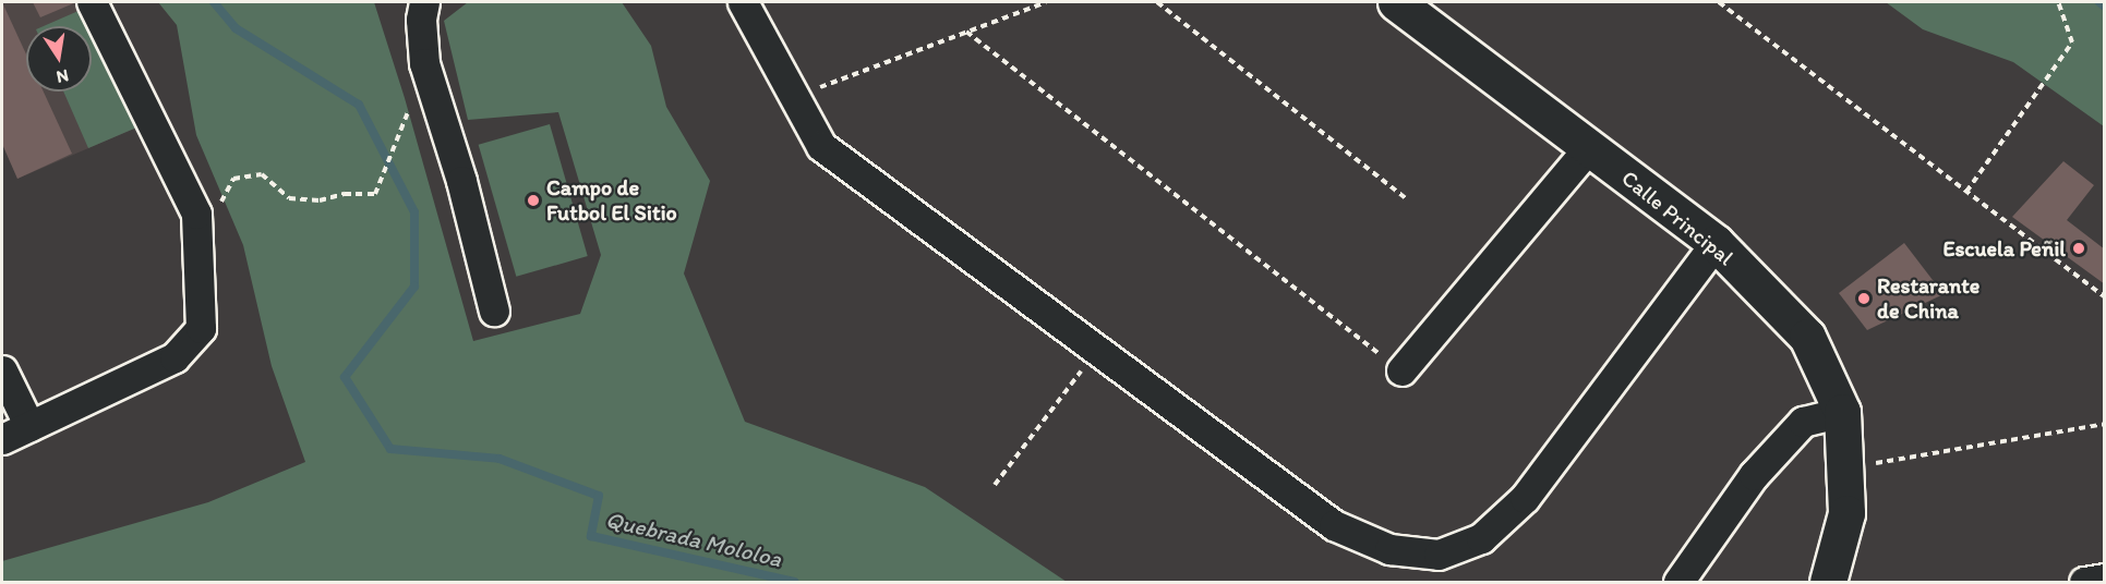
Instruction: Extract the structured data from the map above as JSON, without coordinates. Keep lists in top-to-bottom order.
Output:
{
  "streets": {
    "street": ["Calle Principal"]
  },
  "water": ["Quebrada Mololoa"],
  "places": ["Campo de Futbol El Sitio", "Escuela Peñil", "Restarante de China"],
  "north": "bottom"
}
